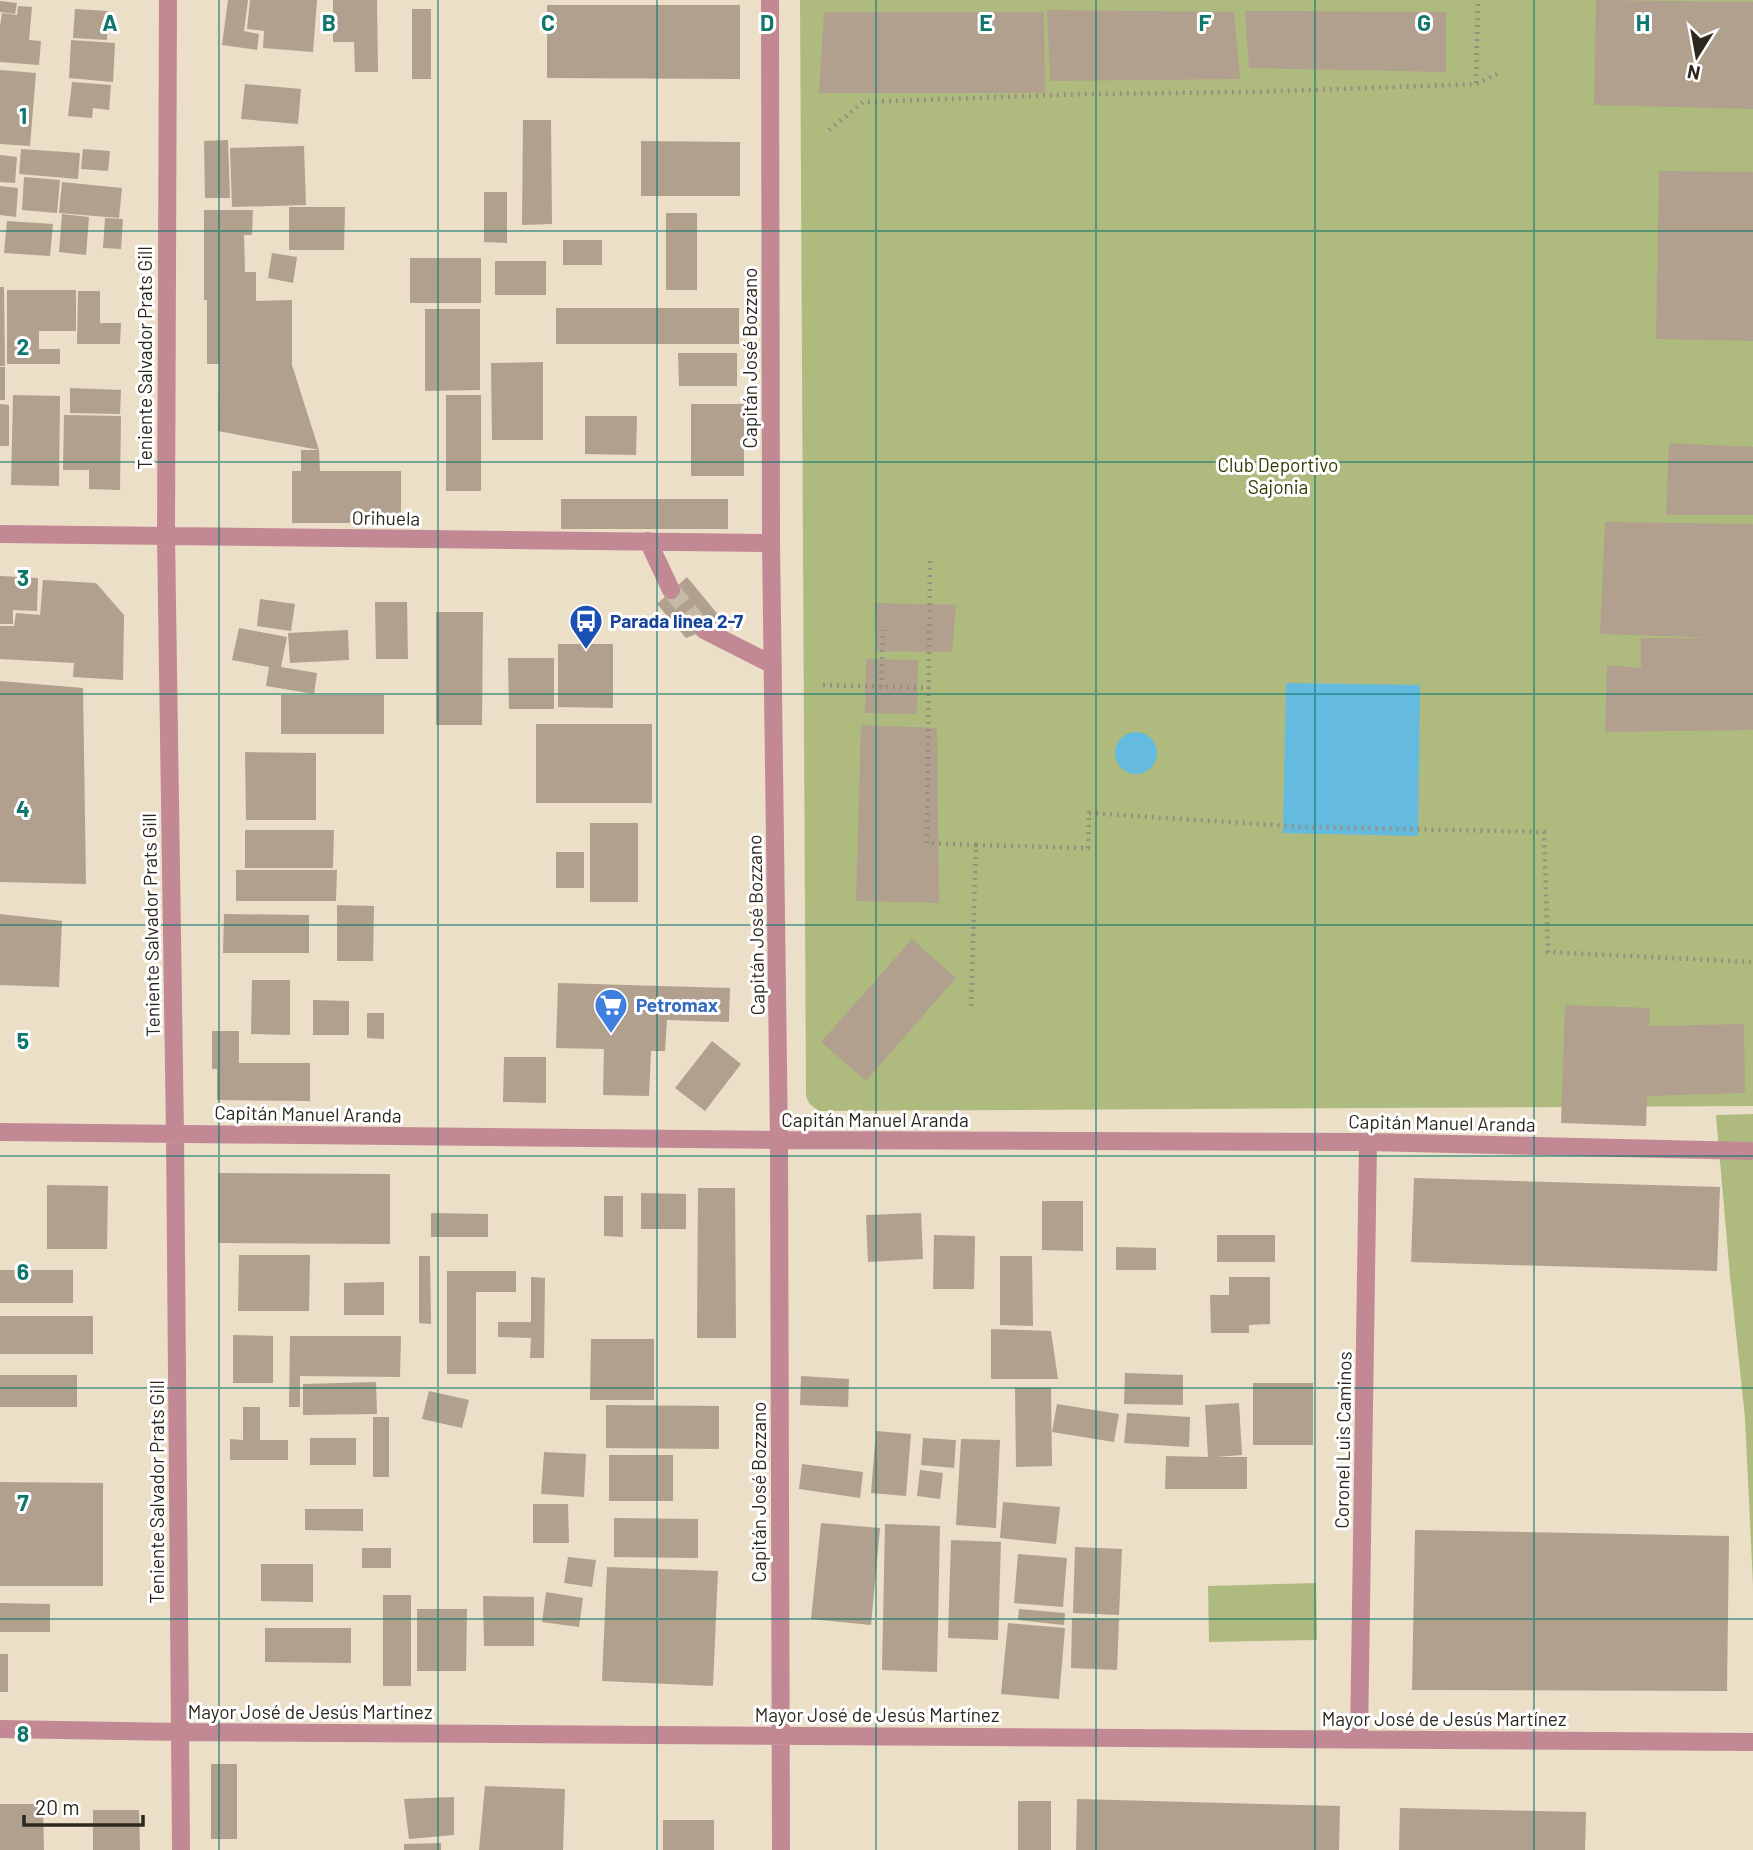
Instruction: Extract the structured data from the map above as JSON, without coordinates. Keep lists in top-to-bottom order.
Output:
{
  "streets": {
    "street": [
      "Teniente Salvador Prats Gill",
      "Capitán José Bozzano",
      "Orihuela",
      "Capitán Manuel Aranda",
      "Coronel Luis Caminos",
      "Mayor José de Jesús Martínez"
    ]
  },
  "crossings": [
    ["Teniente Salvador Prats Gill", "Orihuela"],
    ["Teniente Salvador Prats Gill", "Capitán Manuel Aranda"],
    ["Teniente Salvador Prats Gill", "Mayor José de Jesús Martínez"],
    ["Capitán José Bozzano", "Orihuela"],
    ["Capitán José Bozzano", "Capitán Manuel Aranda"],
    ["Capitán José Bozzano", "Mayor José de Jesús Martínez"],
    ["Capitán Manuel Aranda", "Coronel Luis Caminos"],
    ["Coronel Luis Caminos", "Mayor José de Jesús Martínez"]
  ],
  "parks": ["Club Deportivo Sajonia"],
  "places": {
    "bus stop": ["Parada linea 2-7"],
    "supermarket": ["Petromax"]
  },
  "scale_bar": "20 m",
  "north": "bottom",
  "grid": {
    "columns": [
      "A",
      "B",
      "C",
      "D",
      "E",
      "F",
      "G",
      "H"
    ],
    "rows": [
      "1",
      "2",
      "3",
      "4",
      "5",
      "6",
      "7",
      "8"
    ]
  }
}
